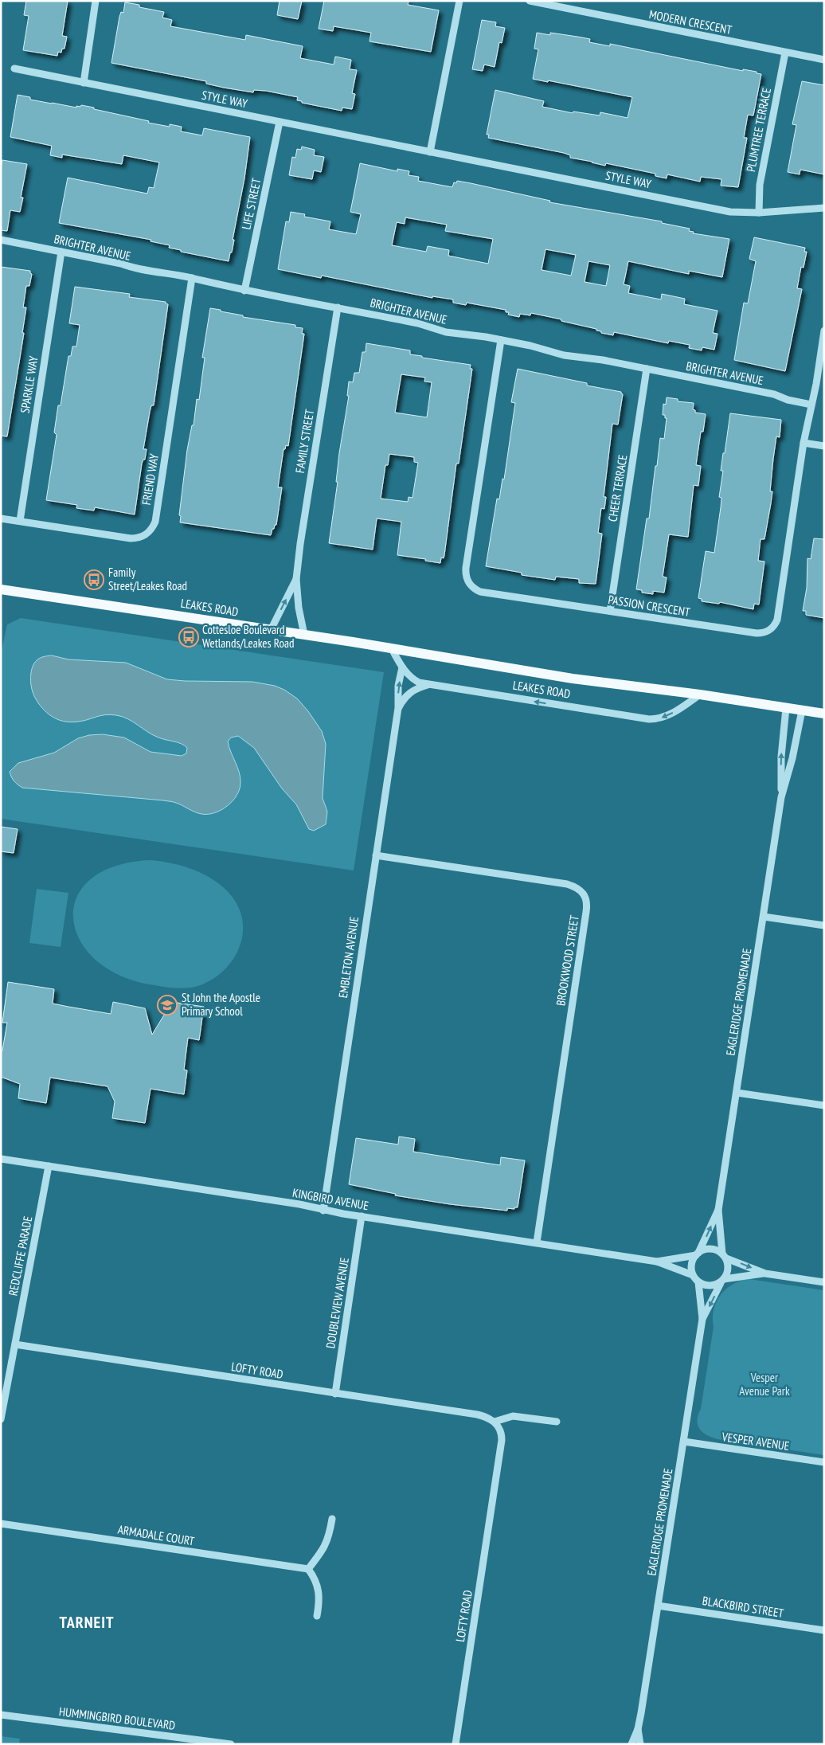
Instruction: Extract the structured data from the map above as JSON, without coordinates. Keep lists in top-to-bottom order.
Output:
{
  "streets": {
    "main road": ["LEAKES ROAD"],
    "street": [
      "MODERN CRESCENT",
      "STYLE WAY",
      "PLUMTREE TERRACE",
      "LIFE STREET",
      "BRIGHTER AVENUE",
      "SPARKLE WAY",
      "FAMILY STREET",
      "FRIEND WAY",
      "CHEER TERRACE",
      "PASSION CRESCENT",
      "EMBLETON AVENUE",
      "BROOKWOOD STREET",
      "EAGLERIDGE PROMENADE",
      "KINGBIRD AVENUE",
      "REDCLIFFE PARADE",
      "DOUBLEVIEW AVENUE",
      "LOFTY ROAD",
      "VESPER AVENUE",
      "ARMADALE COURT",
      "BLACKBIRD STREET",
      "HUMMINGBIRD BOULEVARD"
    ]
  },
  "crossings": [
    ["MODERN CRESCENT", "PLUMTREE TERRACE"],
    ["STYLE WAY", "PLUMTREE TERRACE"],
    ["STYLE WAY", "LIFE STREET"],
    ["LIFE STREET", "BRIGHTER AVENUE"],
    ["BRIGHTER AVENUE", "SPARKLE WAY"],
    ["BRIGHTER AVENUE", "FAMILY STREET"],
    ["BRIGHTER AVENUE", "FRIEND WAY"],
    ["BRIGHTER AVENUE", "CHEER TERRACE"],
    ["BRIGHTER AVENUE", "PASSION CRESCENT"],
    ["SPARKLE WAY", "FRIEND WAY"],
    ["FAMILY STREET", "LEAKES ROAD"],
    ["CHEER TERRACE", "PASSION CRESCENT"],
    ["LEAKES ROAD", "EMBLETON AVENUE"],
    ["LEAKES ROAD", "EAGLERIDGE PROMENADE"],
    ["EMBLETON AVENUE", "BROOKWOOD STREET"],
    ["EMBLETON AVENUE", "KINGBIRD AVENUE"],
    ["BROOKWOOD STREET", "KINGBIRD AVENUE"],
    ["EAGLERIDGE PROMENADE", "KINGBIRD AVENUE"],
    ["EAGLERIDGE PROMENADE", "VESPER AVENUE"],
    ["EAGLERIDGE PROMENADE", "BLACKBIRD STREET"],
    ["KINGBIRD AVENUE", "REDCLIFFE PARADE"],
    ["KINGBIRD AVENUE", "DOUBLEVIEW AVENUE"],
    ["REDCLIFFE PARADE", "LOFTY ROAD"],
    ["DOUBLEVIEW AVENUE", "LOFTY ROAD"]
  ],
  "districts": ["TARNEIT"],
  "parks": ["Vesper Avenue Park"],
  "places": {
    "bus stop": ["Family Street/Leakes Road", "Cottesloe Boulevard Wetlands/Leakes Road"],
    "school or university": ["St John the Apostle Primary School"]
  }
}
